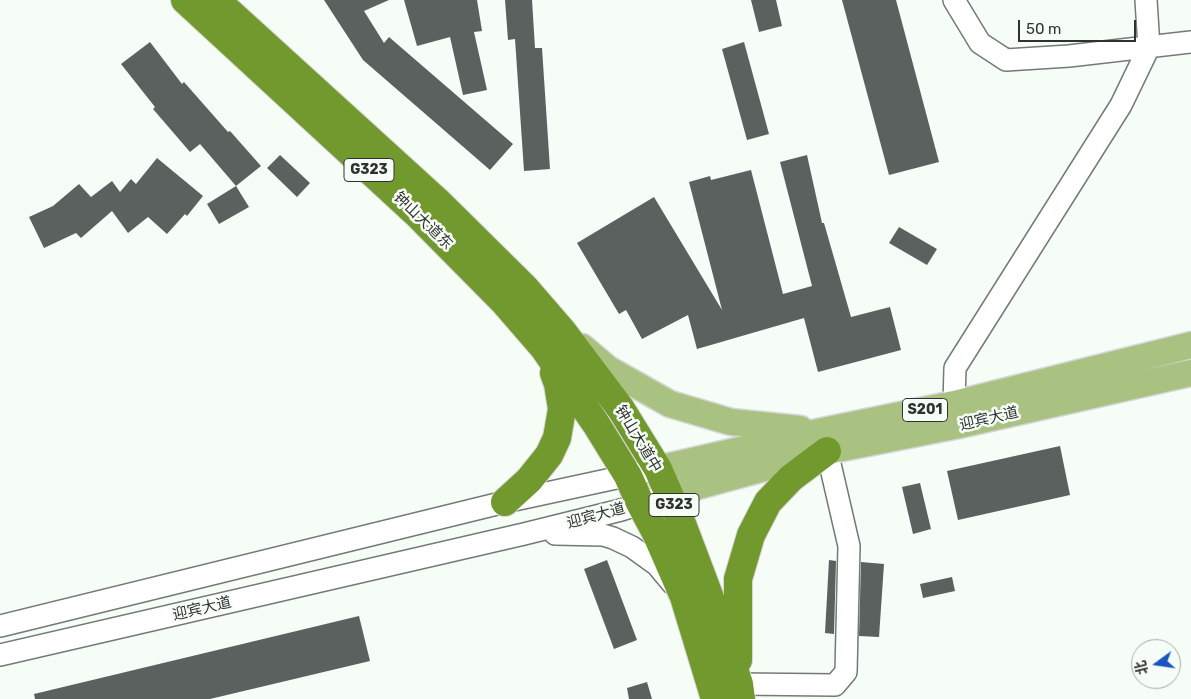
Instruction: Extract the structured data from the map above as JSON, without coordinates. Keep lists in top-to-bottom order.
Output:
{
  "streets": {
    "highway": ["G323", "钟山大道东", "钟山大道中"],
    "main road": ["S201", "迎宾大道"]
  },
  "crossings": [
    ["钟山大道东", "钟山大道中"],
    ["迎宾大道", "钟山大道中"]
  ],
  "scale_bar": "50 m",
  "north": "left"
}
